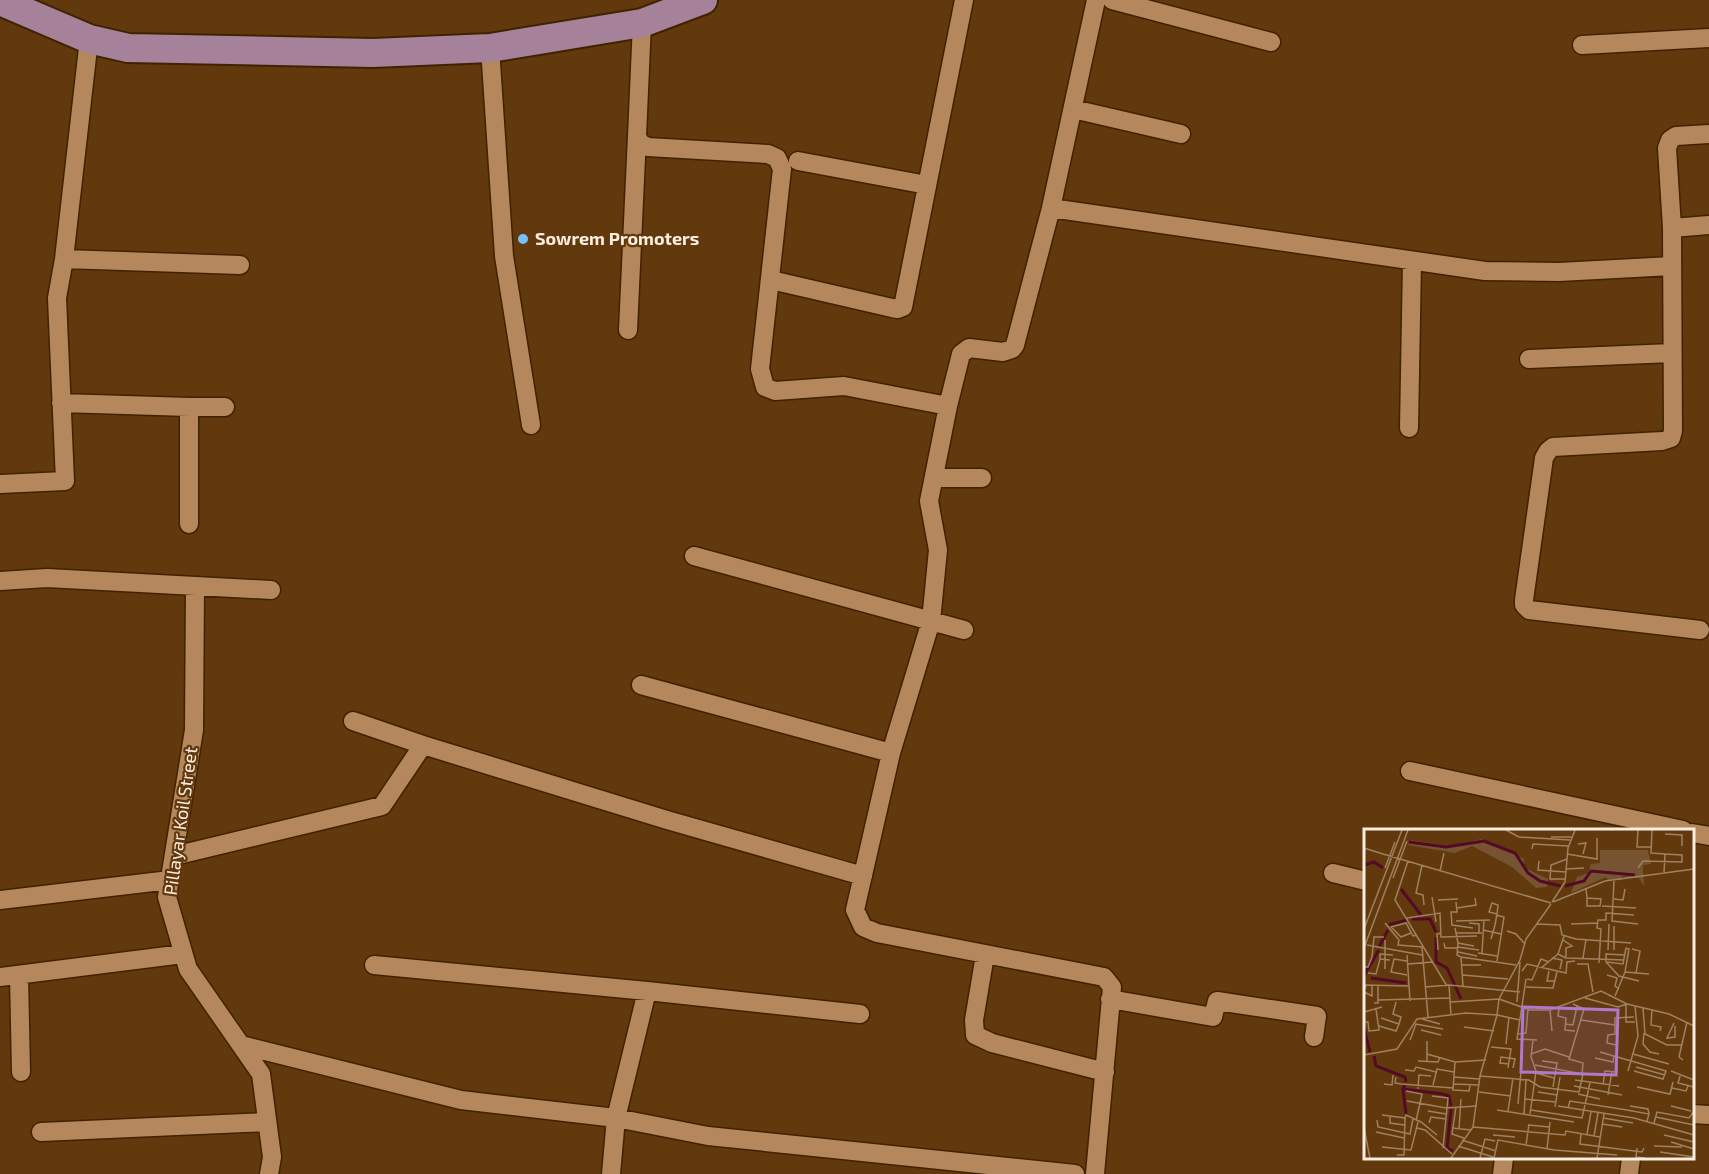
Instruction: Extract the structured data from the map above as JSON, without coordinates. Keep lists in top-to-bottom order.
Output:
{
  "streets": {
    "street": ["Pillayar Koil Street"]
  },
  "places": ["Sowrem Promoters"]
}
